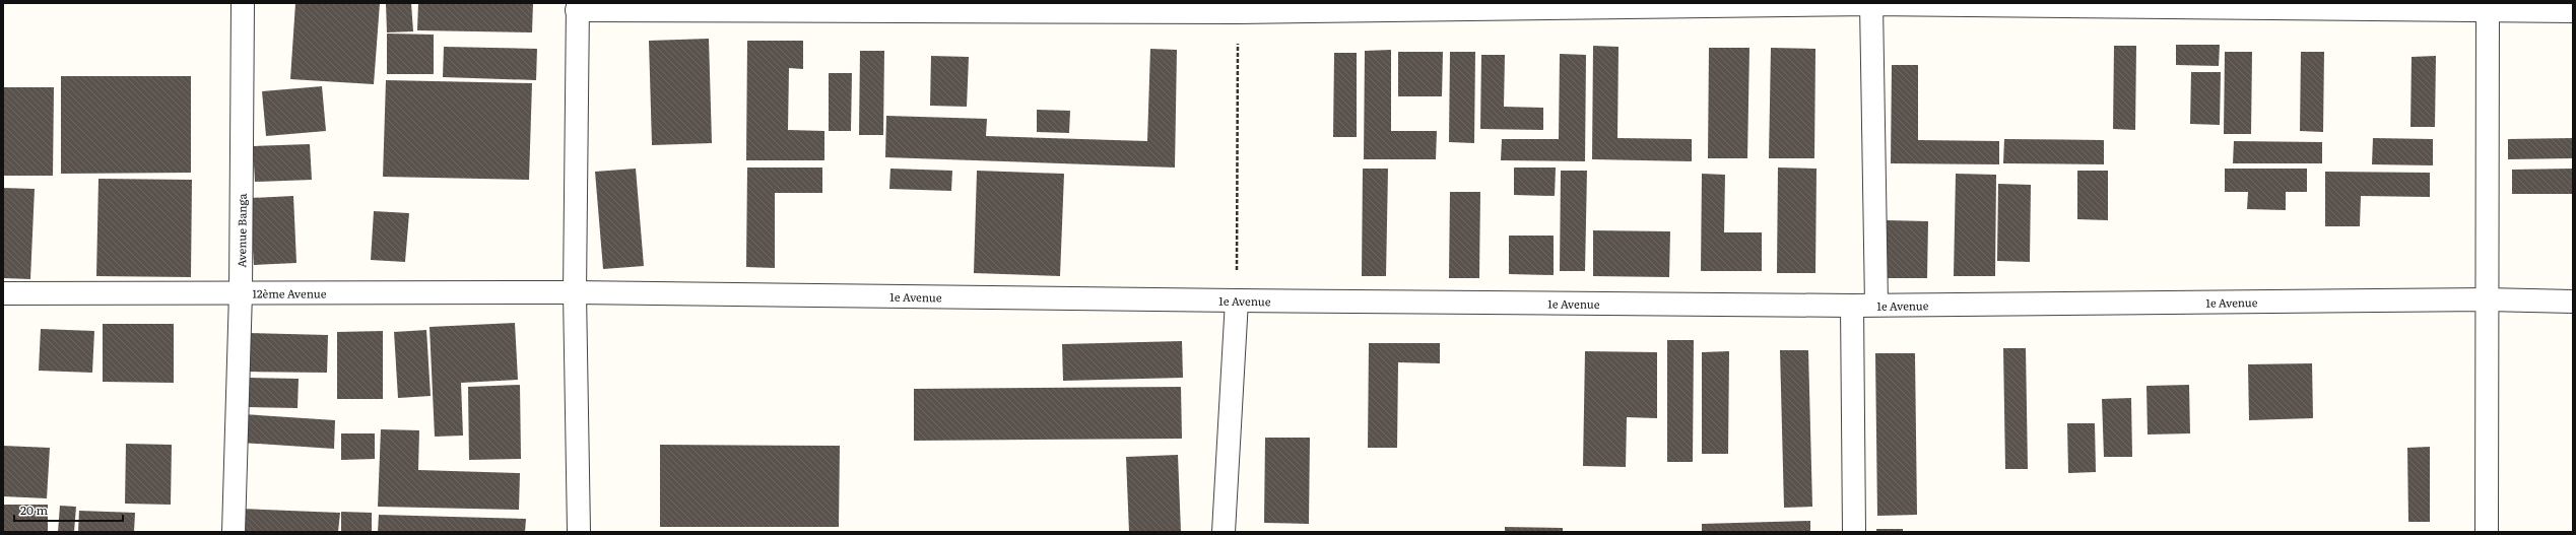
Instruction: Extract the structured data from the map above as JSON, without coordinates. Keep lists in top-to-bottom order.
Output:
{
  "streets": {
    "street": ["Avenue Banga", "12ème Avenue", "1e Avenue"]
  },
  "crossings": [
    ["Avenue Banga", "12ème Avenue"],
    ["12ème Avenue", "1e Avenue"]
  ],
  "scale_bar": "20 m"
}
